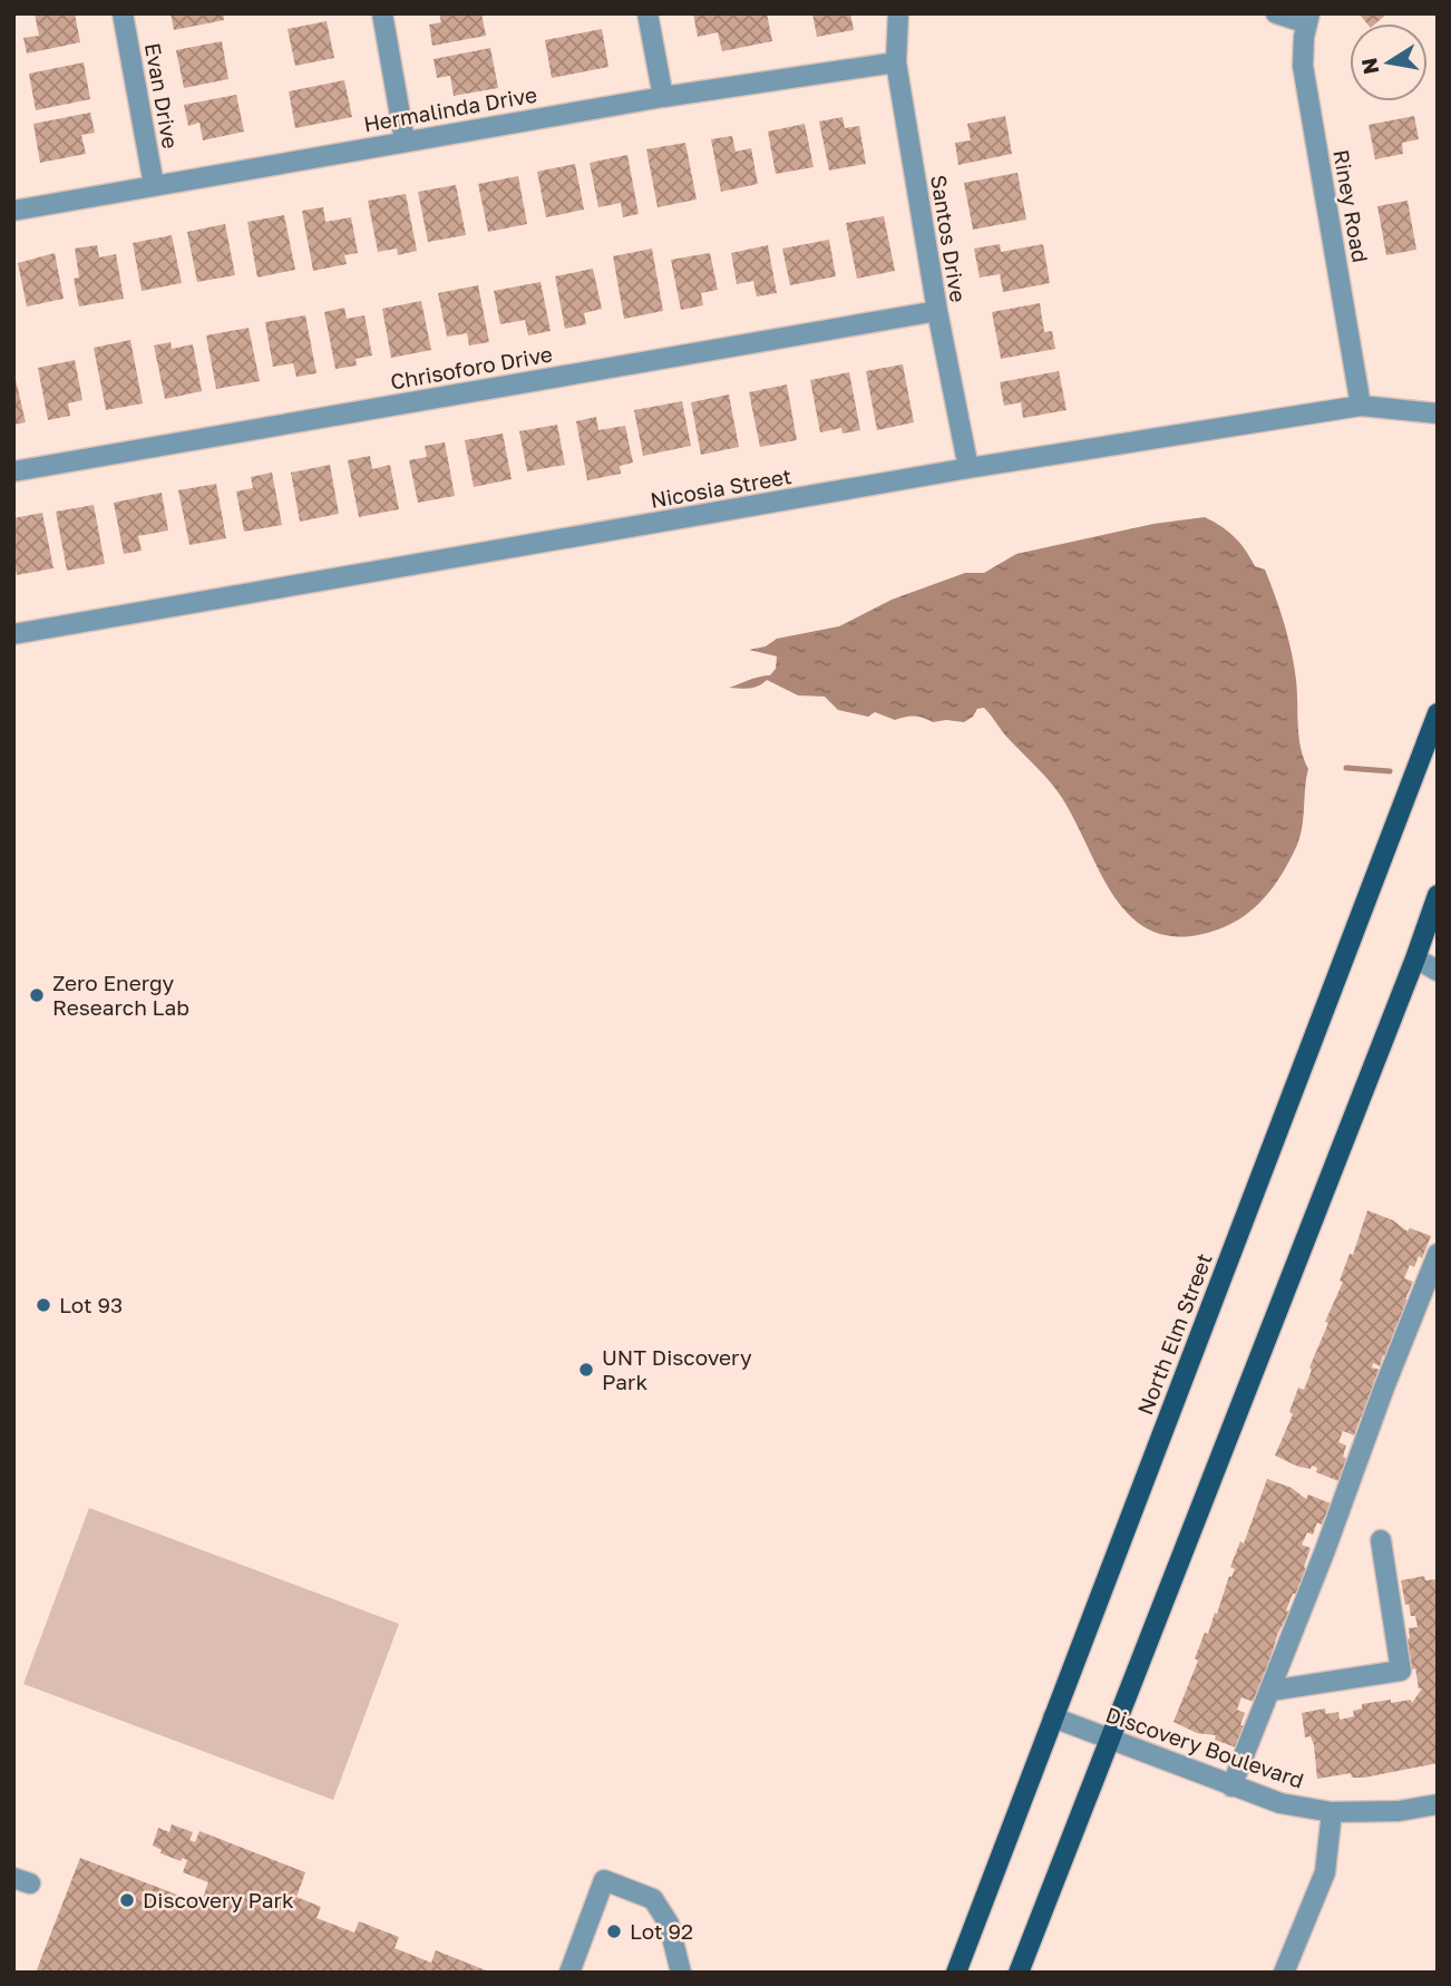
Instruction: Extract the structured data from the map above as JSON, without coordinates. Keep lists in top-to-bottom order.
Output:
{
  "streets": {
    "main road": ["North Elm Street"],
    "street": [
      "Evan Drive",
      "Hermalinda Drive",
      "Riney Road",
      "Santos Drive",
      "Chrisoforo Drive",
      "Nicosia Street",
      "Discovery Boulevard"
    ]
  },
  "crossings": [
    ["Evan Drive", "Hermalinda Drive"],
    ["Hermalinda Drive", "Santos Drive"],
    ["Riney Road", "Nicosia Street"],
    ["Santos Drive", "Chrisoforo Drive"],
    ["Santos Drive", "Nicosia Street"],
    ["North Elm Street", "Discovery Boulevard"]
  ],
  "places": [
    "Zero Energy Research Lab",
    "Lot 93",
    "UNT Discovery Park",
    "Discovery Park",
    "Lot 92"
  ],
  "north": "left"
}
